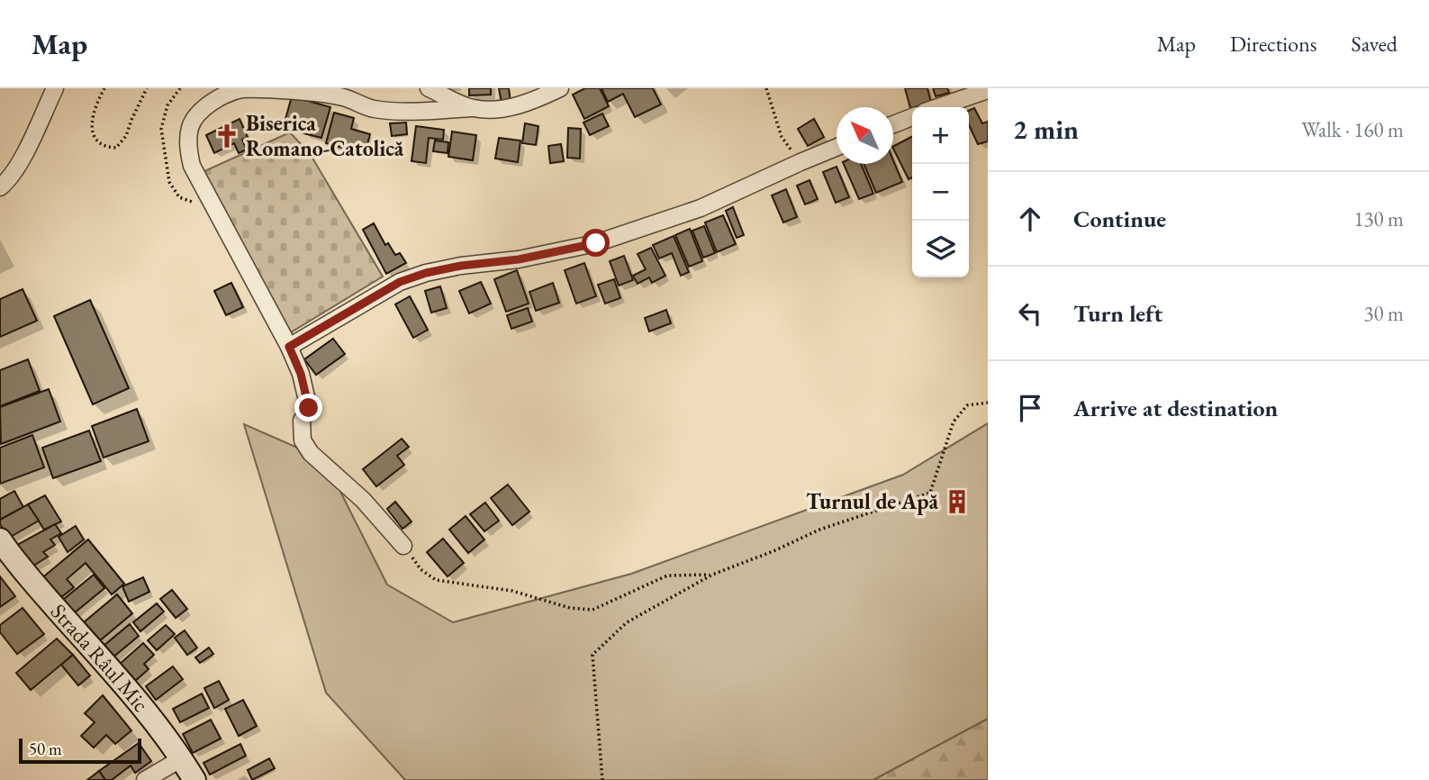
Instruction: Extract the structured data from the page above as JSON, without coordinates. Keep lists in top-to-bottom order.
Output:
{
  "streets": {
    "street": ["Strada Râul Mic"]
  },
  "places": {
    "church": ["Biserica Romano-Catolică"],
    "building": ["Turnul de Apă"]
  },
  "scale_bar": "50 m",
  "north": "top left",
  "page": {
    "header": "Map",
    "nav": ["Map", "Directions", "Saved"],
    "heading": ["2 min", "Walk · 160 m"],
    "map_buttons": ["+", "−"],
    "list": [
      ["Continue", "130 m"],
      ["Turn left", "30 m"],
      "Arrive at destination"
    ],
    "scale": "50 m"
  }
}
